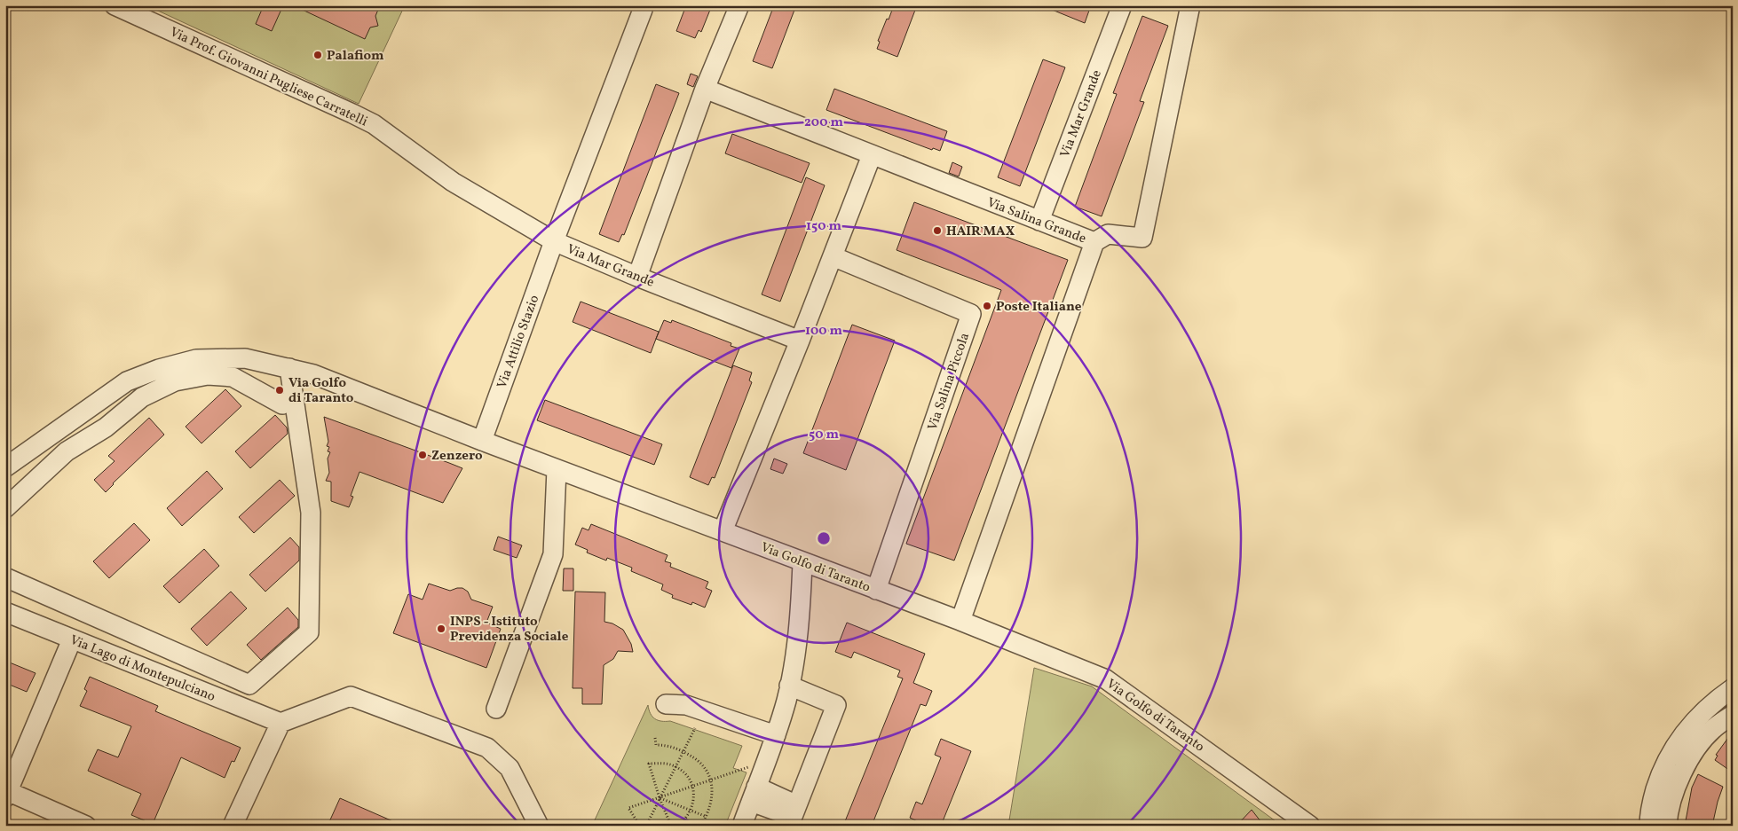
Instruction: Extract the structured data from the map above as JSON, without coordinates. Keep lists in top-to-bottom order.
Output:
{
  "streets": {
    "street": [
      "Via Prof. Giovanni Pugliese Carratelli",
      "Via Mar Grande",
      "Via Salina Grande",
      "Via Attilio Stazio",
      "Via Salina Piccola",
      "Via Golfo di Taranto",
      "Via Lago di Montepulciano"
    ]
  },
  "crossings": [
    ["Via Prof. Giovanni Pugliese Carratelli", "Via Mar Grande"],
    ["Via Prof. Giovanni Pugliese Carratelli", "Via Attilio Stazio"],
    ["Via Mar Grande", "Via Salina Grande"],
    ["Via Mar Grande", "Via Attilio Stazio"],
    ["Via Salina Grande", "Via Golfo di Taranto"],
    ["Via Attilio Stazio", "Via Golfo di Taranto"],
    ["Via Salina Piccola", "Via Golfo di Taranto"]
  ],
  "places": [
    "Palafiom",
    "HAIR MAX",
    "Poste Italiane",
    "Via Golfo di Taranto",
    "Zenzero",
    "INPS - Istituto Previdenza Sociale"
  ],
  "rings": [
    "200 m",
    "150 m",
    "100 m",
    "50 m"
  ]
}
